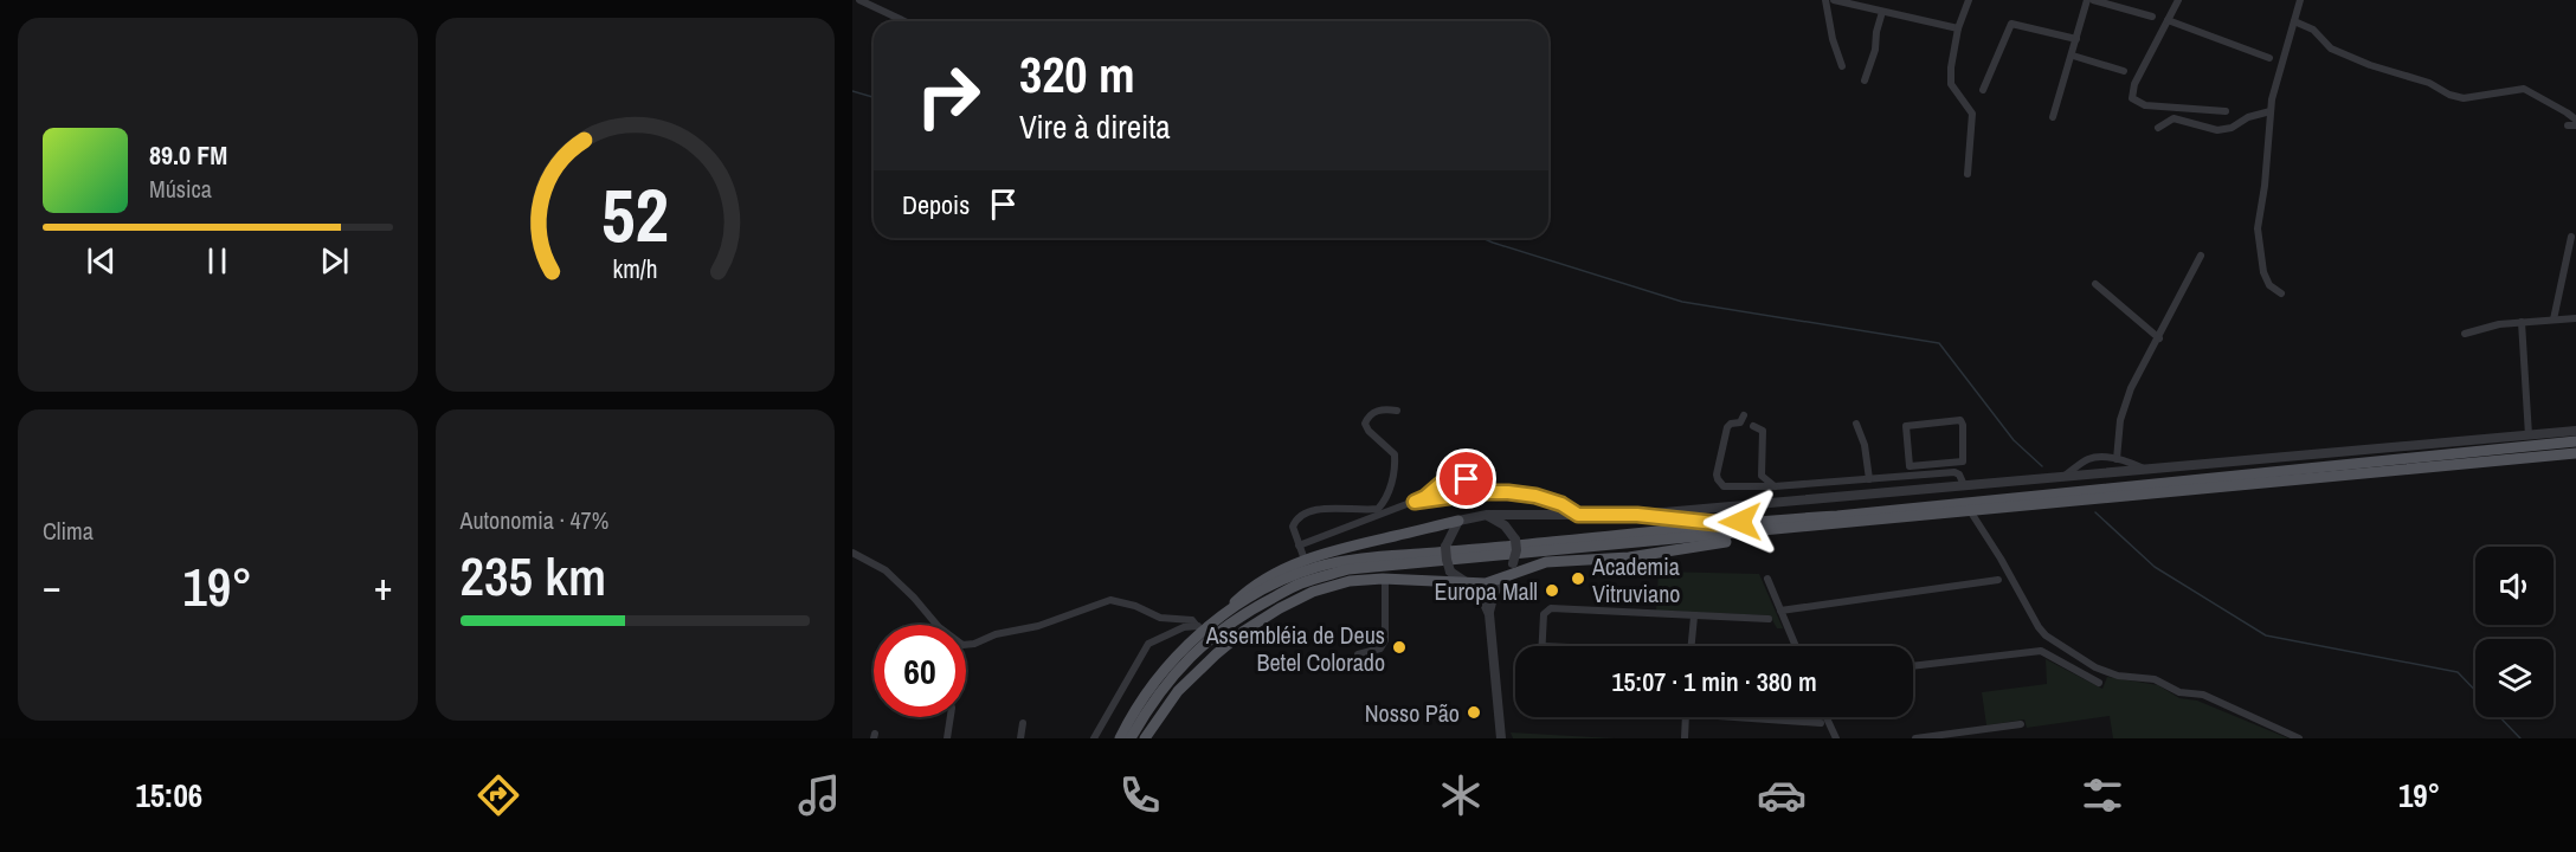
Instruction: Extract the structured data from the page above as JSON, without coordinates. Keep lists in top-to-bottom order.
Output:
{
  "places": [
    "Academia Vitruviano",
    "Europa Mall",
    "Assembléia de Deus Betel Colorado",
    "Nosso Pão"
  ],
  "page": {
    "turn": ["320 m", "Vire à direita"],
    "song": ["89.0 FM", "Música"],
    "then": "Depois",
    "tile": [
      "Clima",
      ["Autonomia · 47%", "235 km"]
    ],
    "heat": ["−", "19°", "+"],
    "limit": "60",
    "trip": "15:07 · 1 min · 380 m",
    "tabs": ["15:06", "19°"],
    "gauge": ["52", "km/h"]
  }
}
